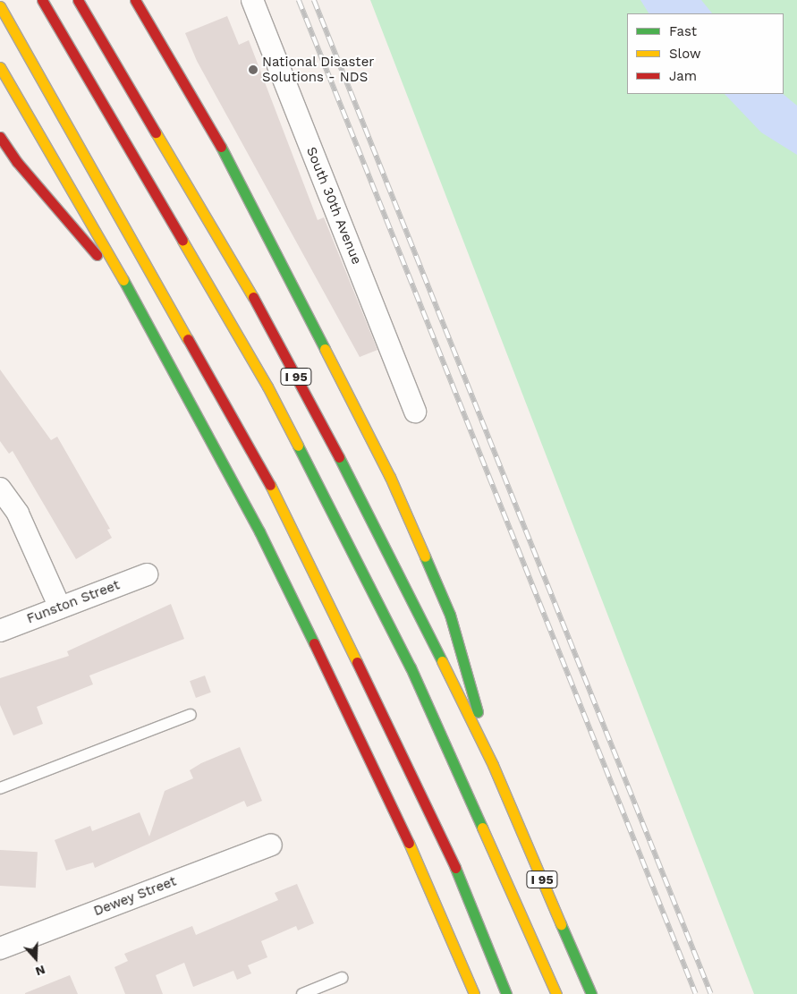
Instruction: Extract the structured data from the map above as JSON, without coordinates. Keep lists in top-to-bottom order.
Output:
{
  "streets": {
    "highway": ["I 95"],
    "street": ["South 30th Avenue", "Funston Street", "Dewey Street"]
  },
  "places": ["National Disaster Solutions - NDS"],
  "legend": ["Fast", "Slow", "Jam"],
  "north": "bottom"
}
